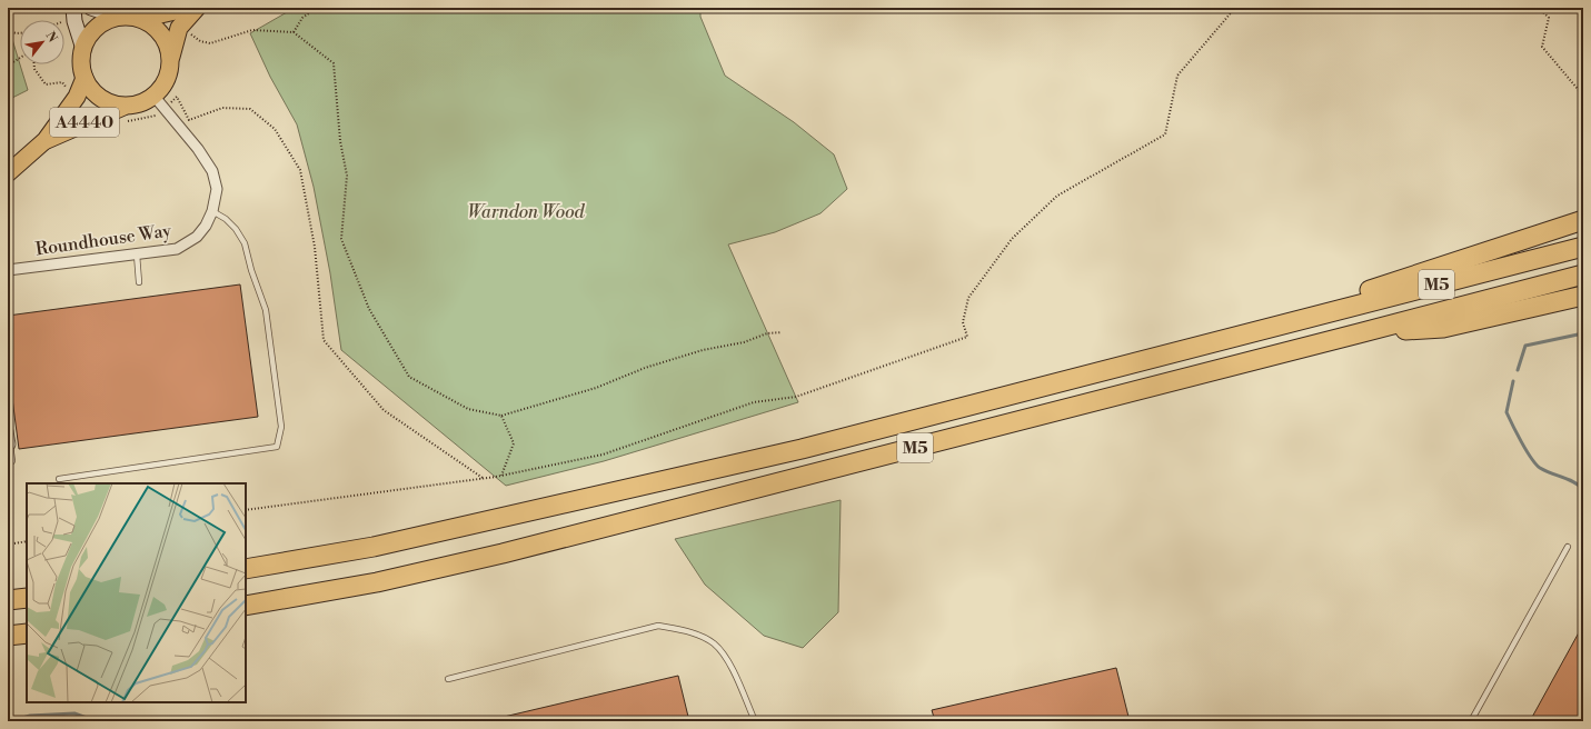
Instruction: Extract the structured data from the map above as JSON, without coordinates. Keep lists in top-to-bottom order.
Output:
{
  "streets": {
    "highway": ["M5"],
    "main road": ["A4440"],
    "street": ["Roundhouse Way"]
  },
  "crossings": [
    ["A4440", "Roundhouse Way"]
  ],
  "parks": ["Warndon Wood"],
  "north": "top right"
}
